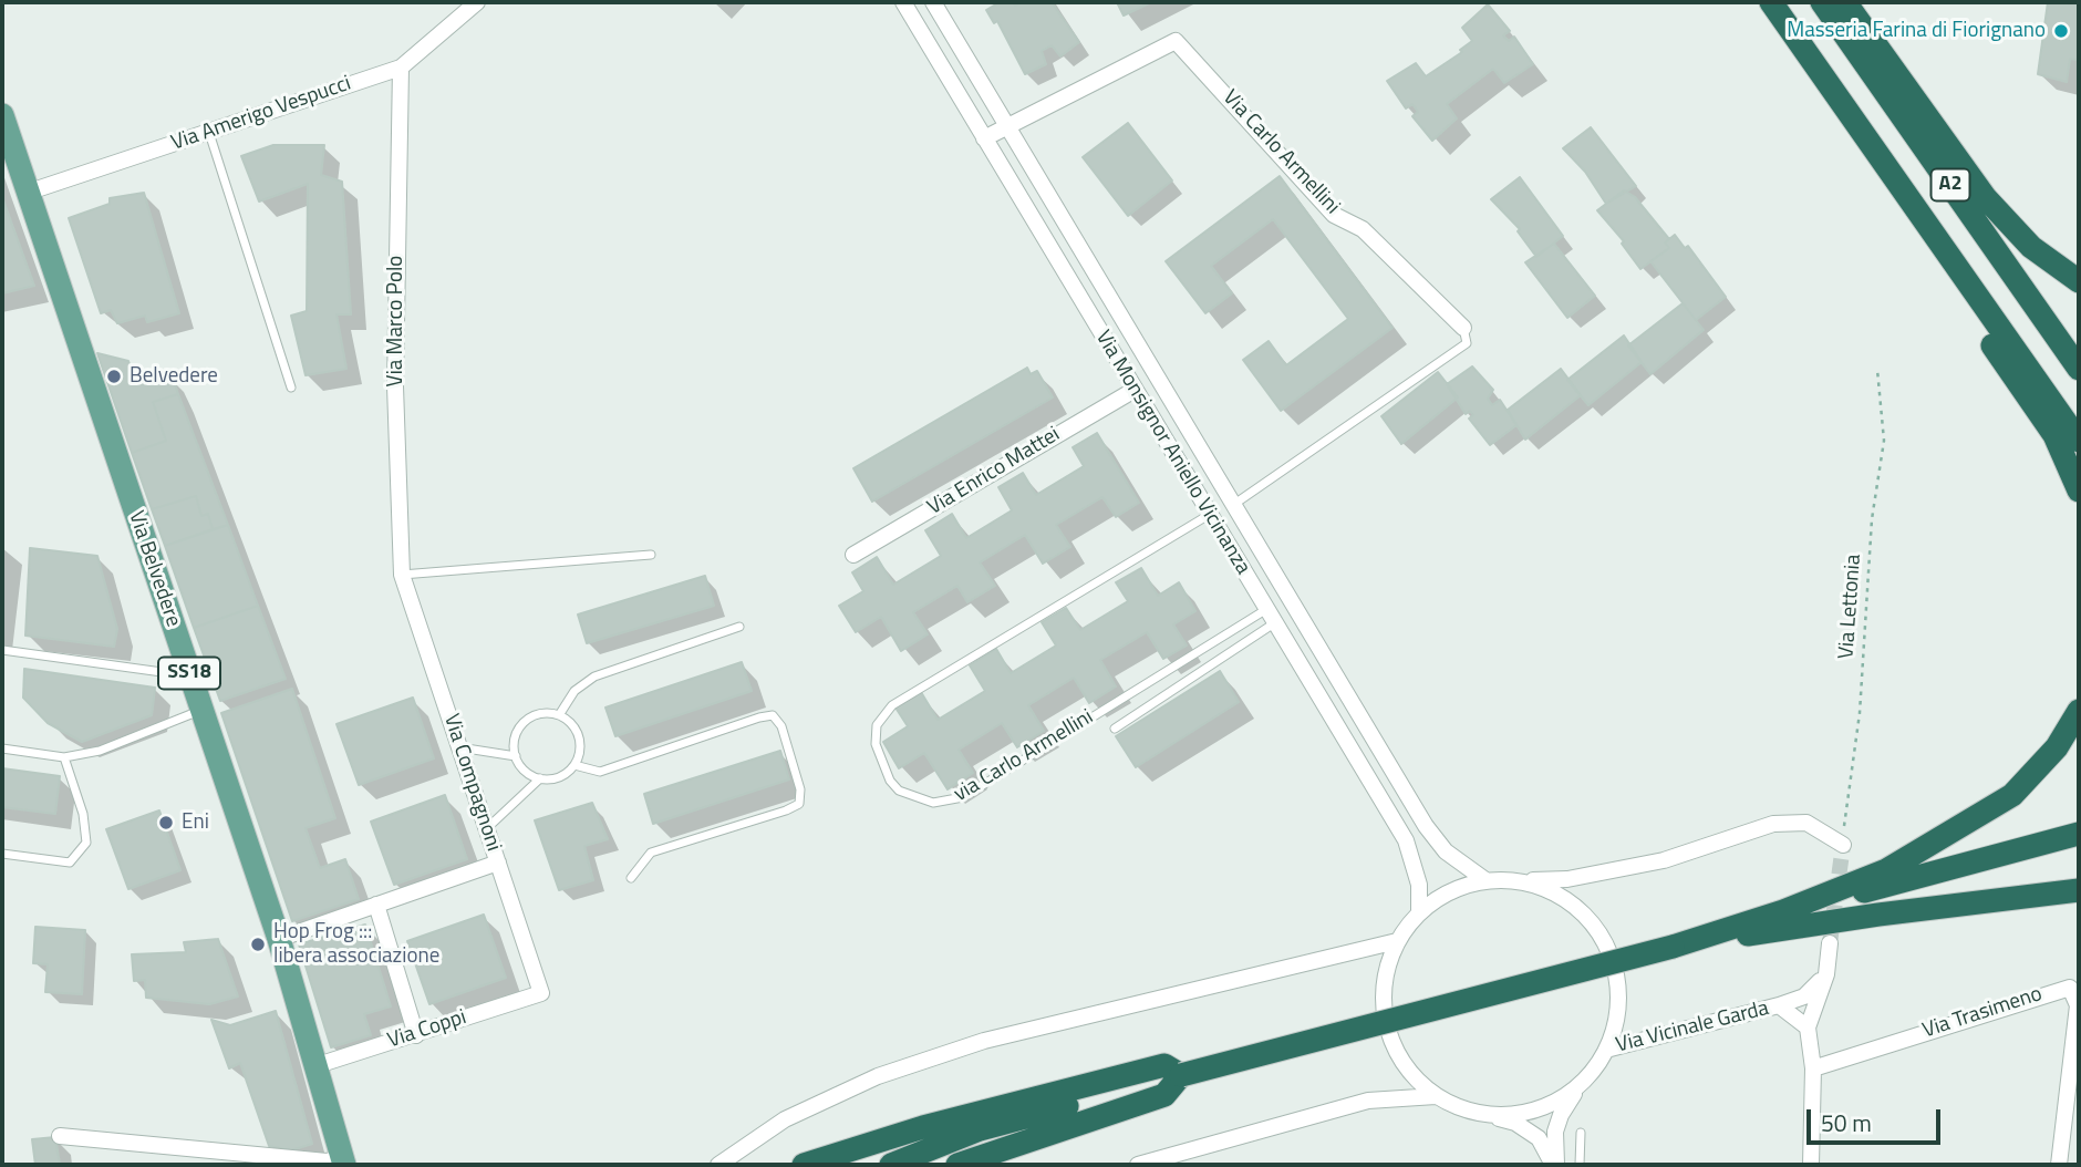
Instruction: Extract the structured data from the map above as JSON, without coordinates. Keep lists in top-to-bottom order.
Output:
{
  "streets": {
    "highway": ["A2"],
    "main road": ["Via Belvedere", "SS18"],
    "street": [
      "Via Amerigo Vespucci",
      "Via Carlo Armellini",
      "Via Marco Polo",
      "Via Monsignor Aniello Vicinanza",
      "Via Enrico Mattei",
      "Via Compagnoni",
      "Via Trasimeno",
      "Via Vicinale Garda",
      "Via Coppi"
    ],
    "lane": ["via Carlo Armellini"],
    "path": ["Via Lettonia"]
  },
  "crossings": [
    ["Via Amerigo Vespucci", "Via Marco Polo"],
    ["Via Amerigo Vespucci", "Via Belvedere"],
    ["Via Carlo Armellini", "Via Monsignor Aniello Vicinanza"],
    ["Via Marco Polo", "Via Compagnoni"],
    ["Via Monsignor Aniello Vicinanza", "Via Enrico Mattei"],
    ["Via Monsignor Aniello Vicinanza", "via Carlo Armellini"],
    ["Via Monsignor Aniello Vicinanza", "Via Vicinale Garda"],
    ["Via Belvedere", "Via Coppi"],
    ["Via Compagnoni", "Via Coppi"]
  ],
  "places": [
    "Masseria Farina di Fiorignano",
    "Belvedere",
    "Eni",
    "Hop Frog ::: libera associazione"
  ],
  "scale_bar": "50 m"
}
